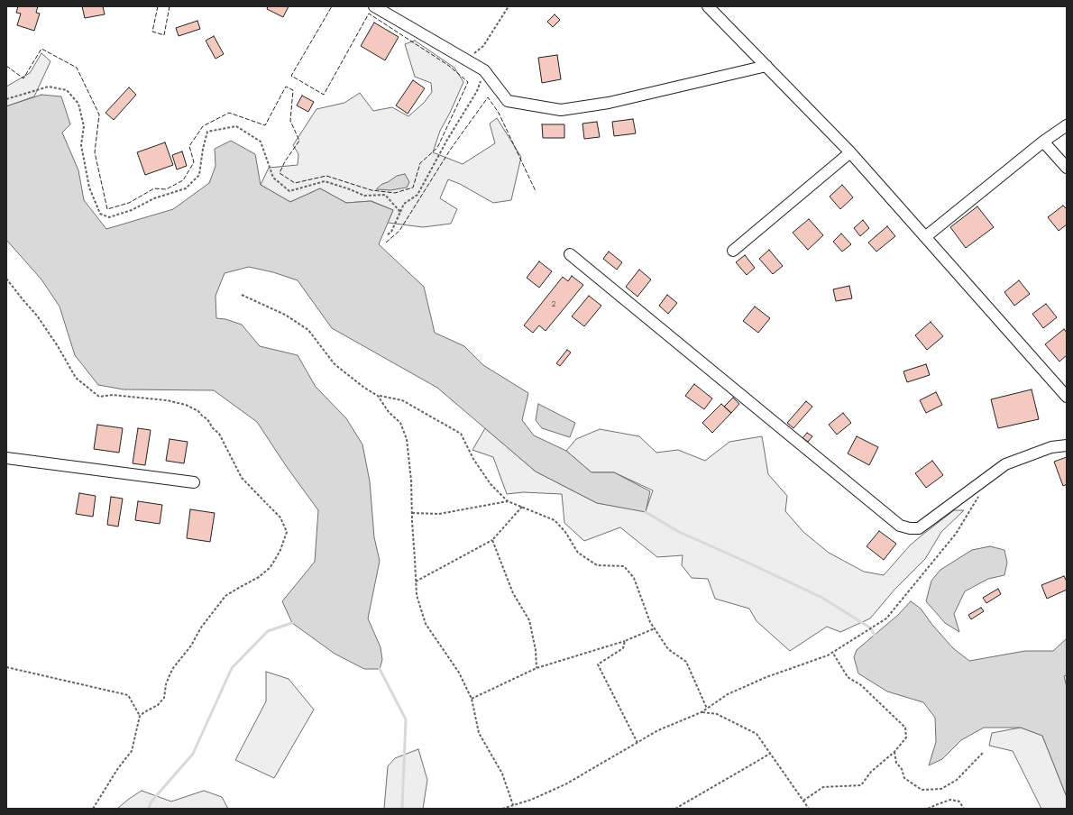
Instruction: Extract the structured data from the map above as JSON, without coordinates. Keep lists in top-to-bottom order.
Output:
{
  "house_numbers": ["2"]
}
